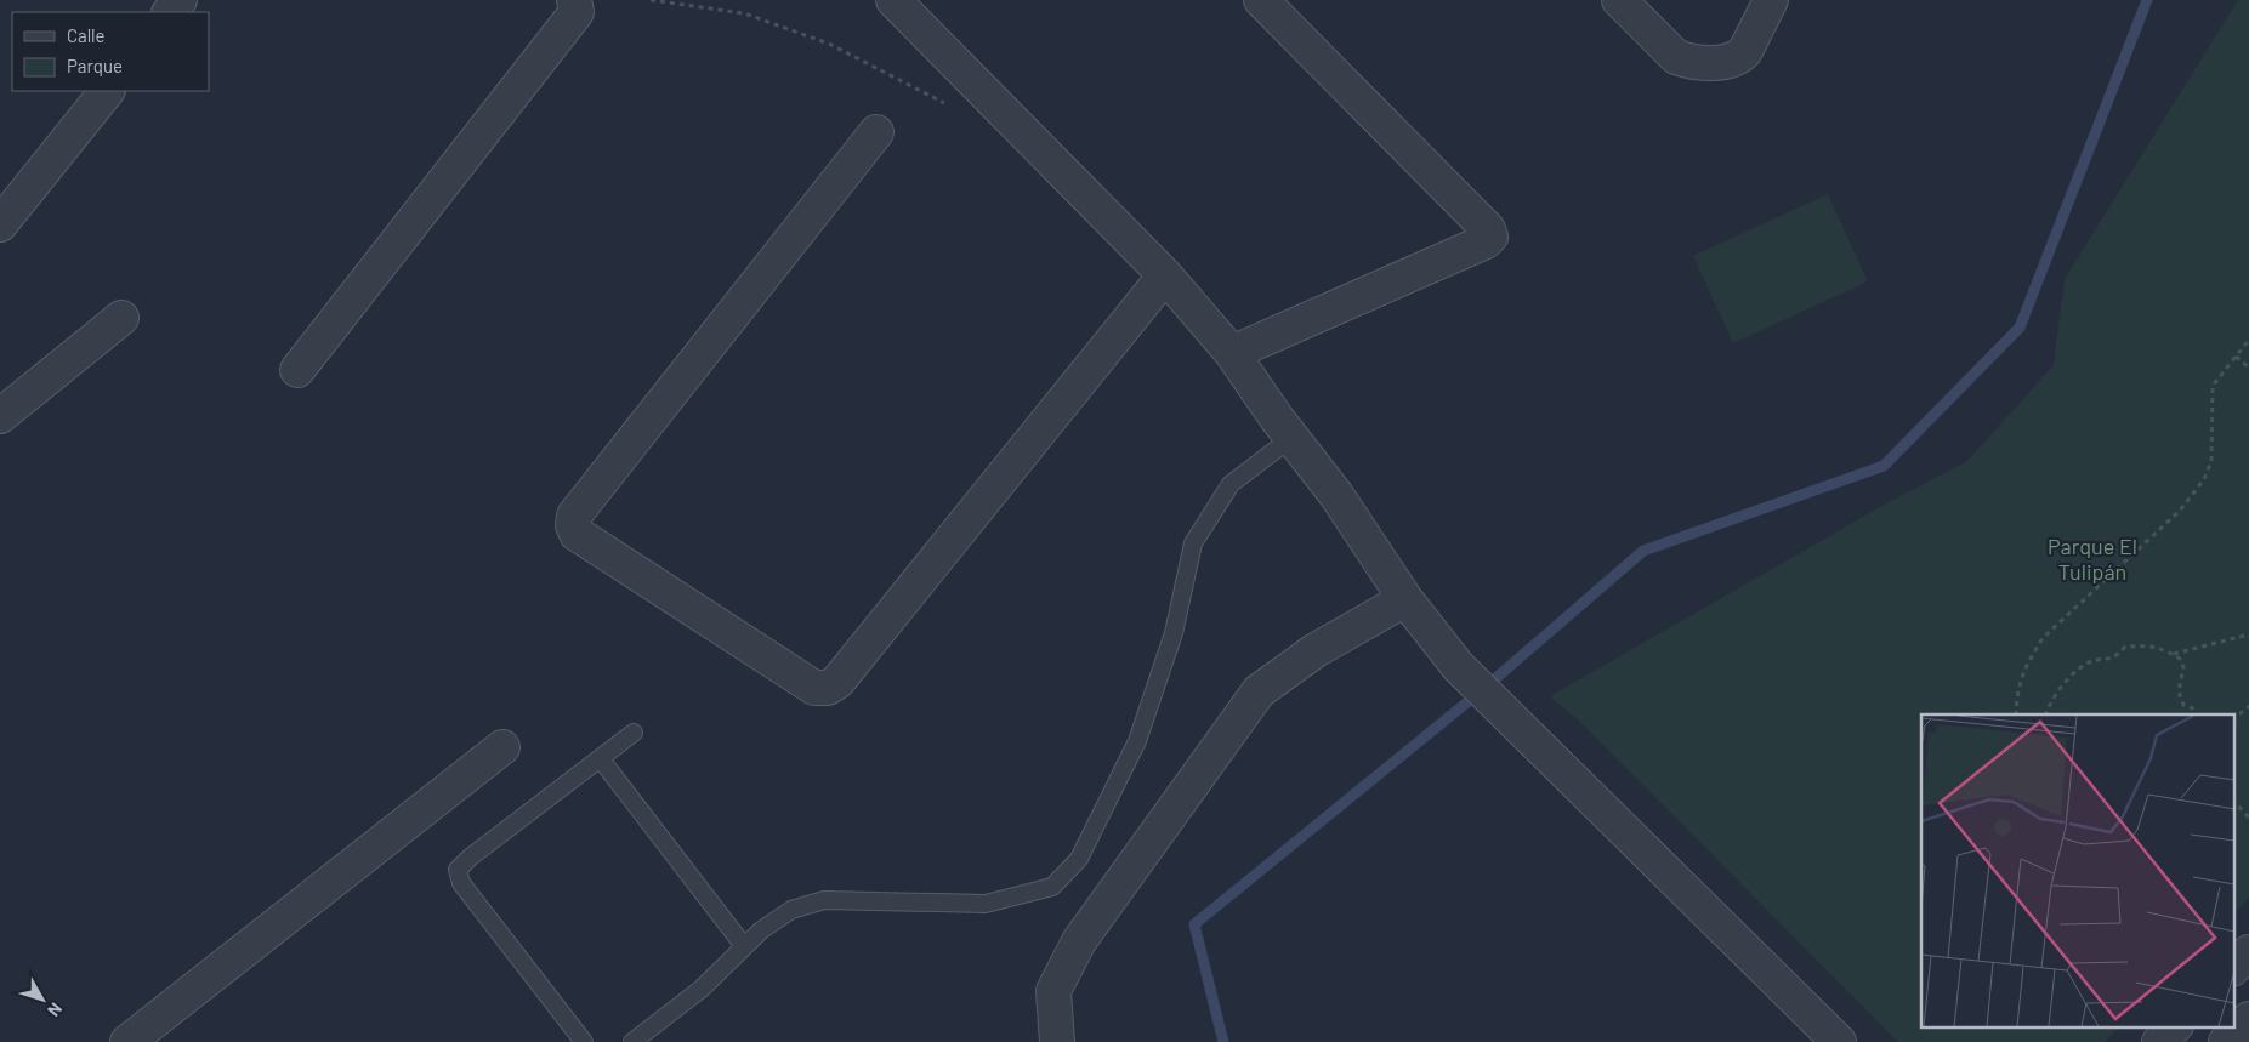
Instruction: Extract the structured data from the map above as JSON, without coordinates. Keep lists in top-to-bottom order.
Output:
{
  "parks": ["Parque El Tulipán"],
  "legend": ["Calle", "Parque"],
  "north": "bottom right"
}
